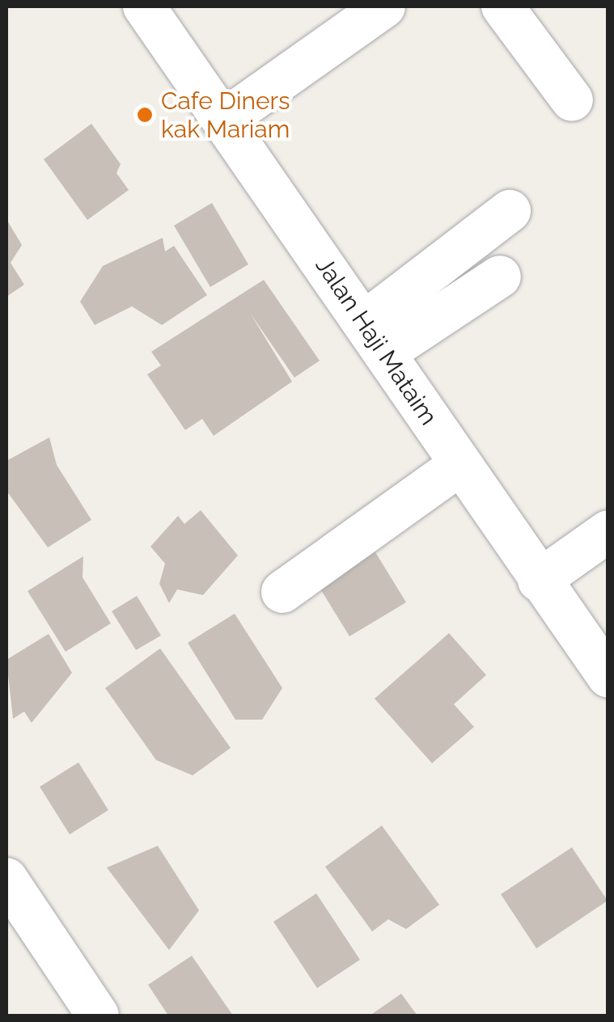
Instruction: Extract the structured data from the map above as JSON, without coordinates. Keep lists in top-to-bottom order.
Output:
{
  "streets": {
    "street": ["Jalan Haji Mataim"]
  },
  "places": ["Cafe Diners kak Mariam"]
}
